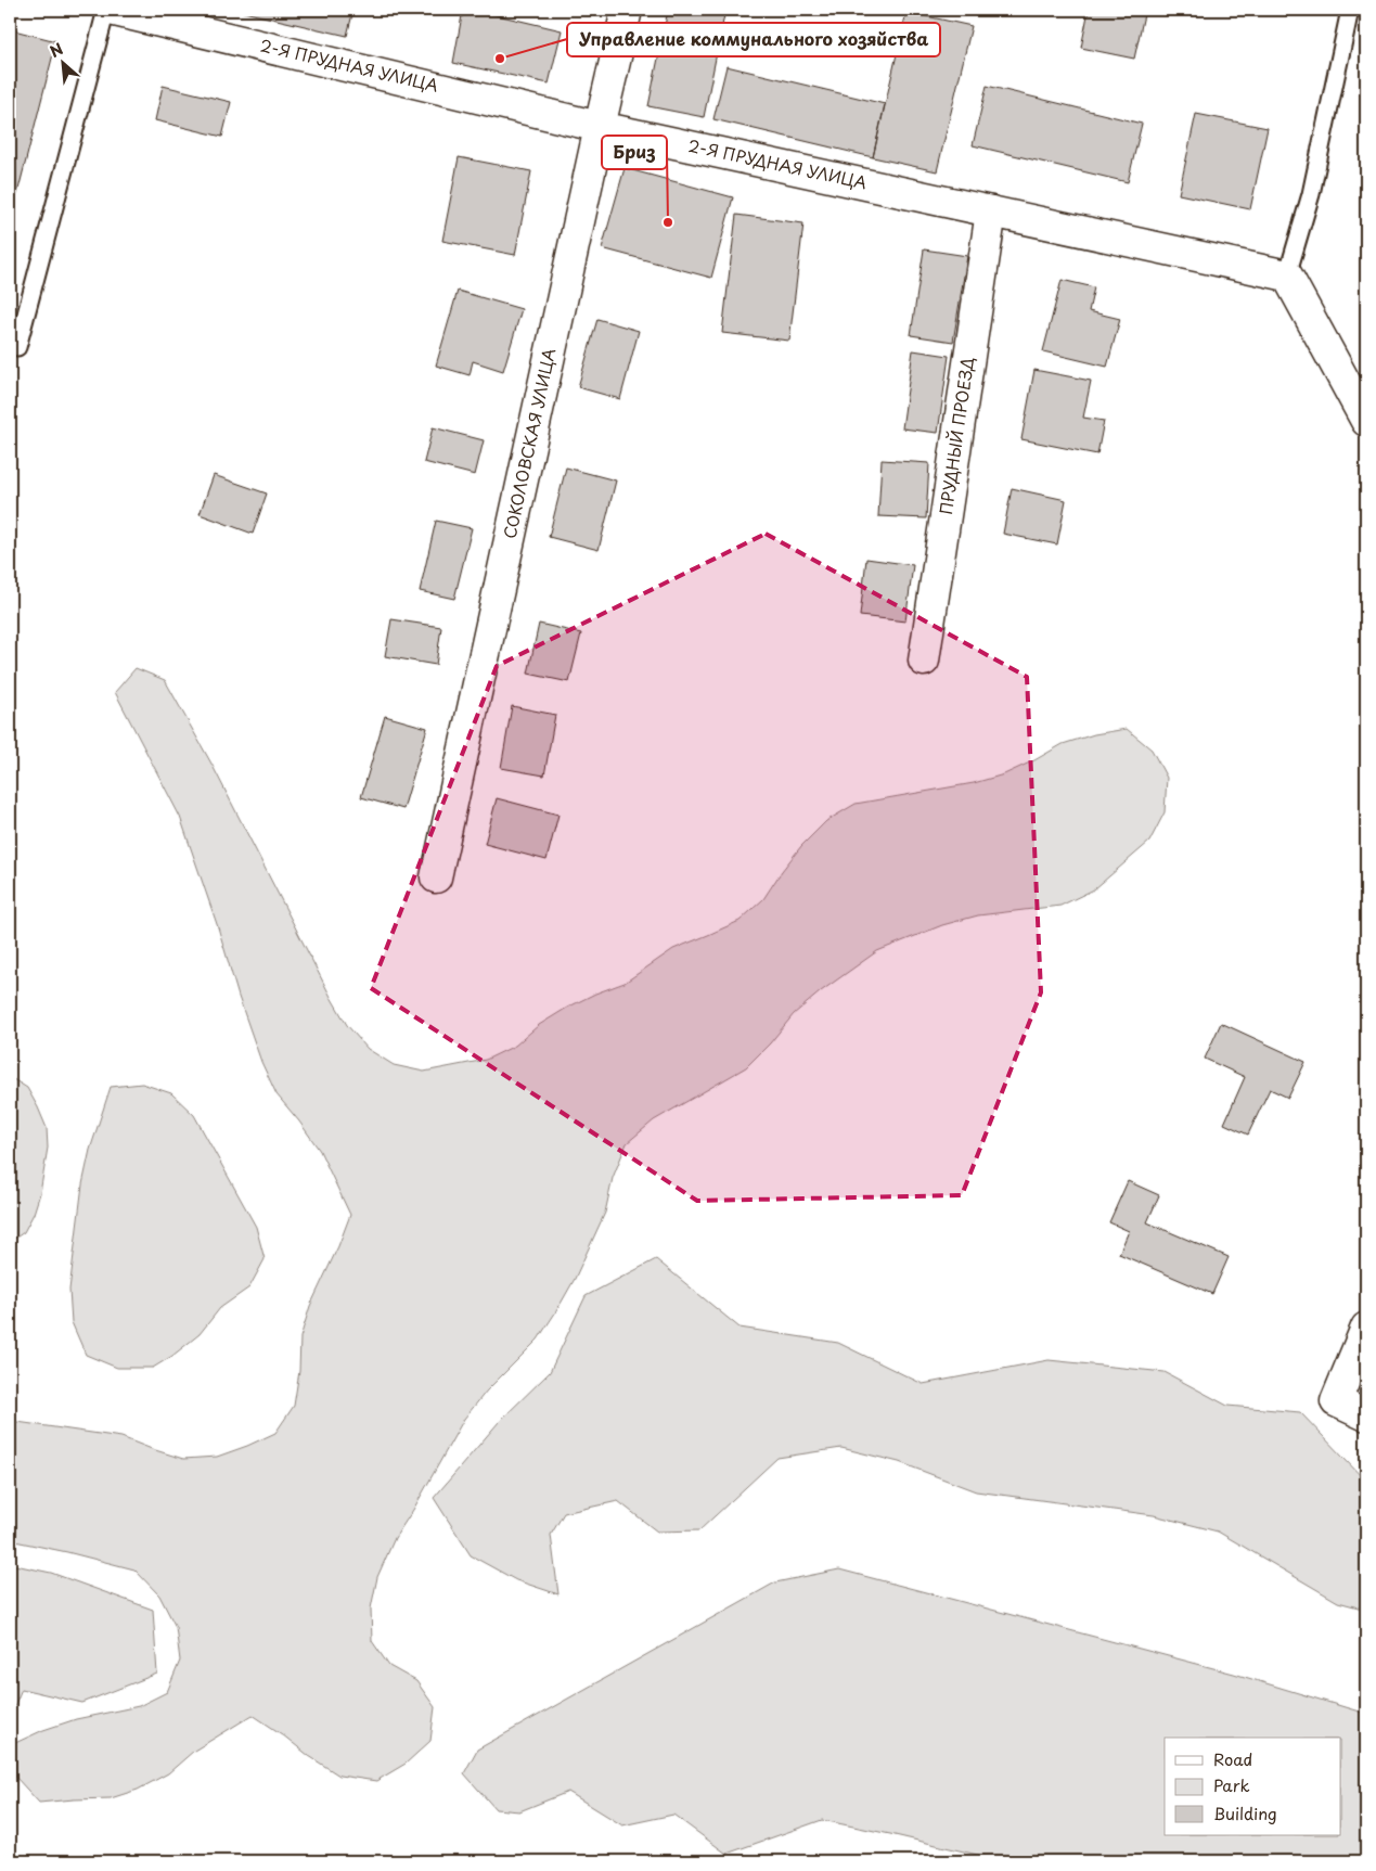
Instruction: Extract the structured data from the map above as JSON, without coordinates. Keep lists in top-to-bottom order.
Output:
{
  "streets": {
    "street": ["2-Я ПРУДНАЯ УЛИЦА", "ПРУДНЫЙ ПРОЕЗД", "СОКОЛОВСКАЯ УЛИЦА"]
  },
  "crossings": [
    ["2-Я ПРУДНАЯ УЛИЦА", "ПРУДНЫЙ ПРОЕЗД"],
    ["2-Я ПРУДНАЯ УЛИЦА", "СОКОЛОВСКАЯ УЛИЦА"]
  ],
  "places": ["Управление коммунального хозяйства", "Бриз"],
  "legend": ["Road", "Park", "Building"],
  "north": "top left"
}
